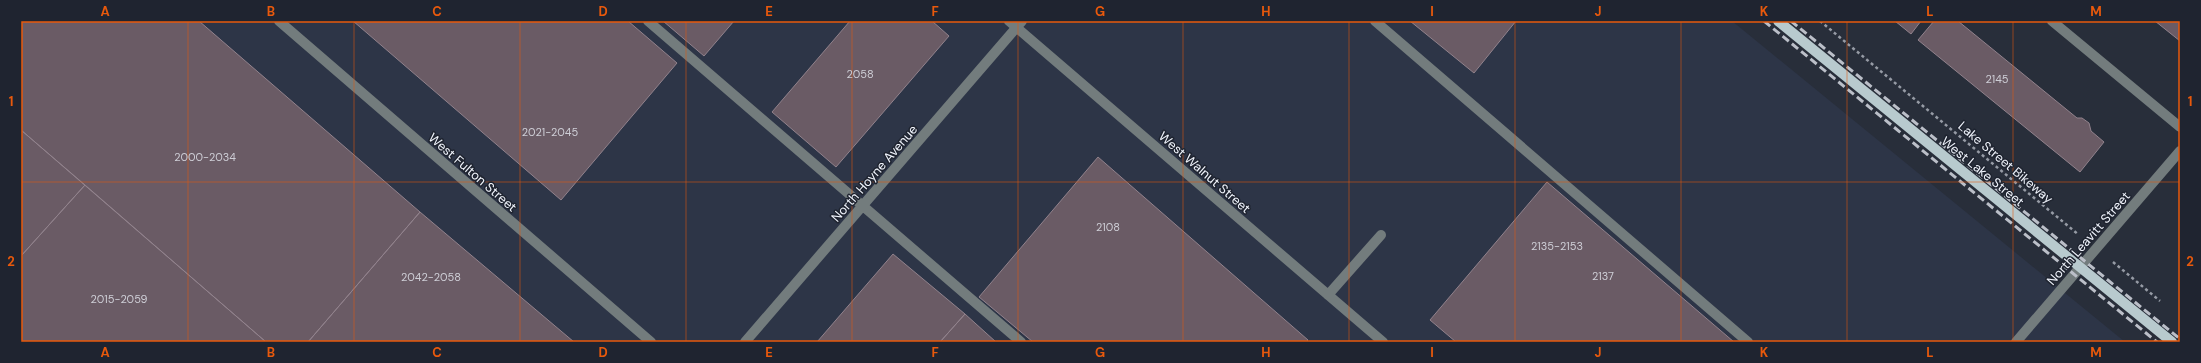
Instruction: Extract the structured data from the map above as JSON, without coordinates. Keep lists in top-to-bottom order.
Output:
{
  "streets": {
    "main road": ["West Lake Street"],
    "street": [
      "West Fulton Street",
      "West Walnut Street",
      "North Hoyne Avenue",
      "North Leavitt Street"
    ],
    "path": ["Lake Street Bikeway"]
  },
  "crossings": [
    ["Lake Street Bikeway", "North Leavitt Street"],
    ["West Lake Street", "North Leavitt Street"],
    ["West Walnut Street", "North Hoyne Avenue"]
  ],
  "house_numbers": [
    "2058",
    "2145",
    "2021-2045",
    "2000-2034",
    "2108",
    "2135-2153",
    "2137",
    "2042-2058",
    "2015-2059"
  ],
  "grid": {
    "columns": [
      "A",
      "B",
      "C",
      "D",
      "E",
      "F",
      "G",
      "H",
      "I",
      "J",
      "K",
      "L",
      "M"
    ],
    "rows": ["1", "2"]
  }
}
